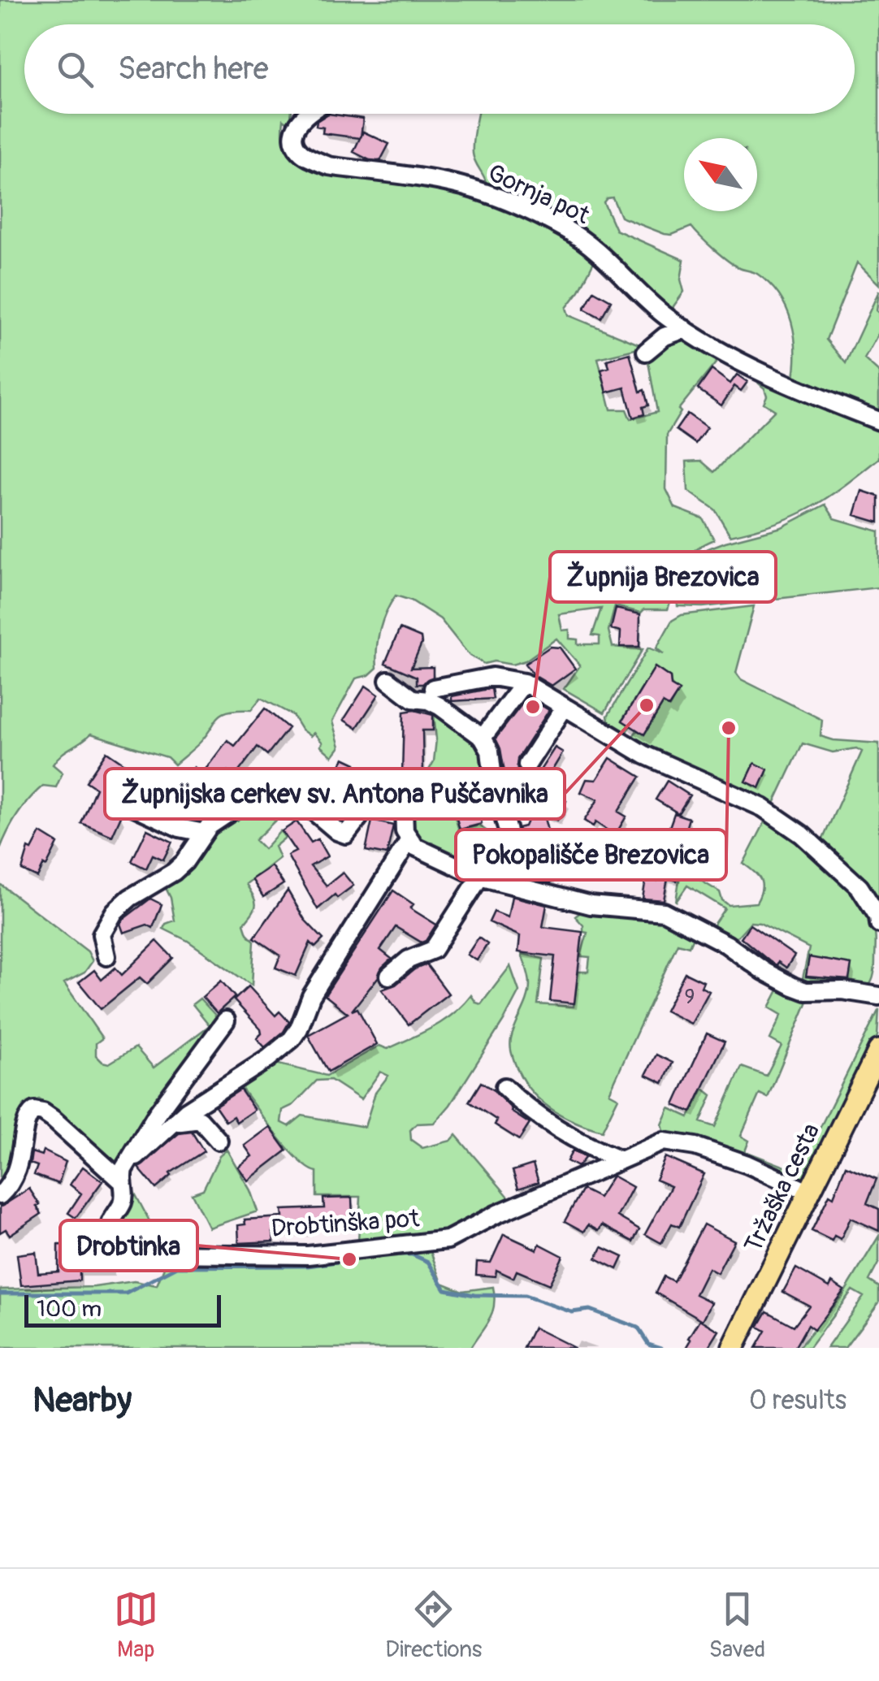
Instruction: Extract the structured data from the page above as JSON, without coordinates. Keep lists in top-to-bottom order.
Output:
{
  "streets": {
    "main road": ["Tržaška cesta"],
    "street": ["Gornja pot", "Drobtinška pot"]
  },
  "crossings": [
    ["Tržaška cesta", "Drobtinška pot"]
  ],
  "places": [
    "Župnijska cerkev sv. Antona Puščavnika",
    "Župnija Brezovica",
    "Pokopališče Brezovica",
    "Drobtinka"
  ],
  "house_numbers": ["9"],
  "scale_bar": "100 m",
  "north": "top left",
  "page": {
    "search": "Search here",
    "scale": "100 m",
    "heading": ["Nearby", "0 results"],
    "nav": ["Map", "Directions", "Saved"]
  }
}
